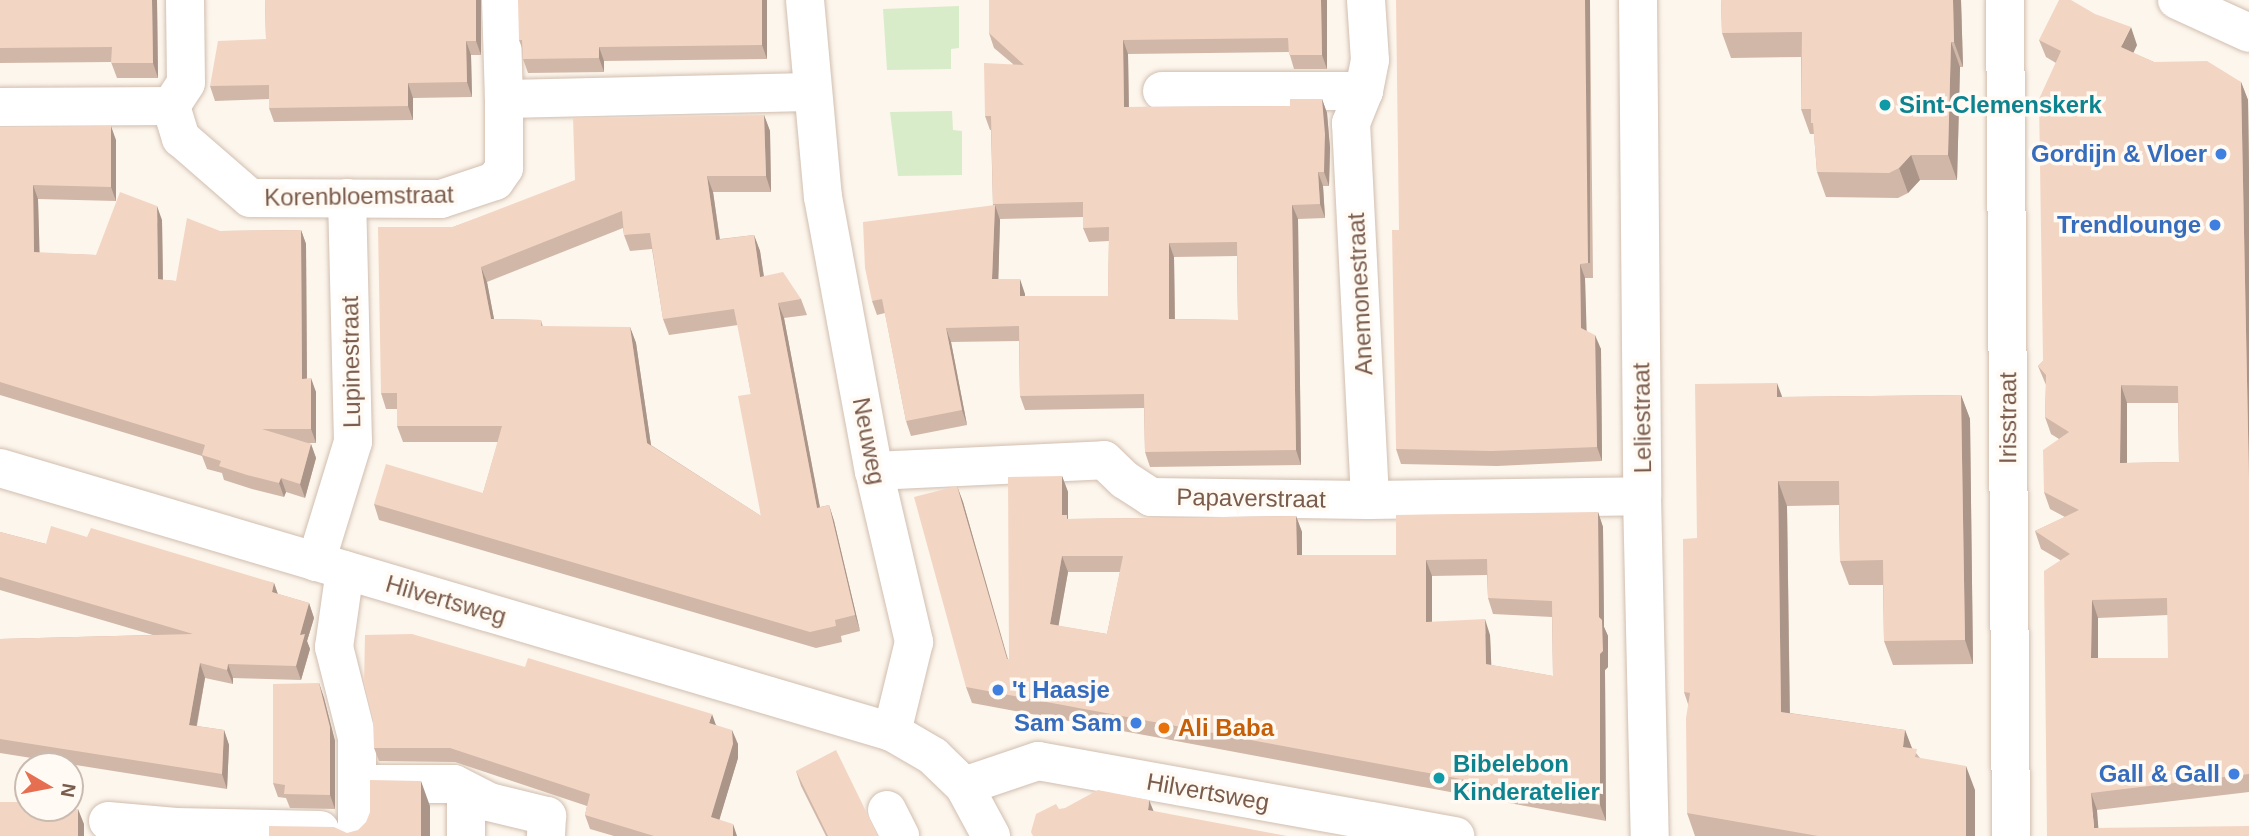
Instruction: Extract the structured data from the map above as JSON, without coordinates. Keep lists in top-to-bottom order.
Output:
{
  "streets": {
    "street": [
      "Korenbloemstraat",
      "Anemonestraat",
      "Lupinestraat",
      "Leliestraat",
      "Irisstraat",
      "Neuweg",
      "Papaverstraat",
      "Hilvertsweg"
    ]
  },
  "crossings": [
    ["Korenbloemstraat", "Lupinestraat"],
    ["Anemonestraat", "Papaverstraat"],
    ["Lupinestraat", "Hilvertsweg"],
    ["Leliestraat", "Papaverstraat"],
    ["Neuweg", "Papaverstraat"],
    ["Neuweg", "Hilvertsweg"]
  ],
  "places": [
    "Sint-Clemenskerk",
    "Gordijn & Vloer",
    "Trendlounge",
    "'t Haasje",
    "Sam Sam",
    "Ali Baba",
    "Gall & Gall",
    "Bibelebon Kinderatelier"
  ],
  "north": "right"
}
